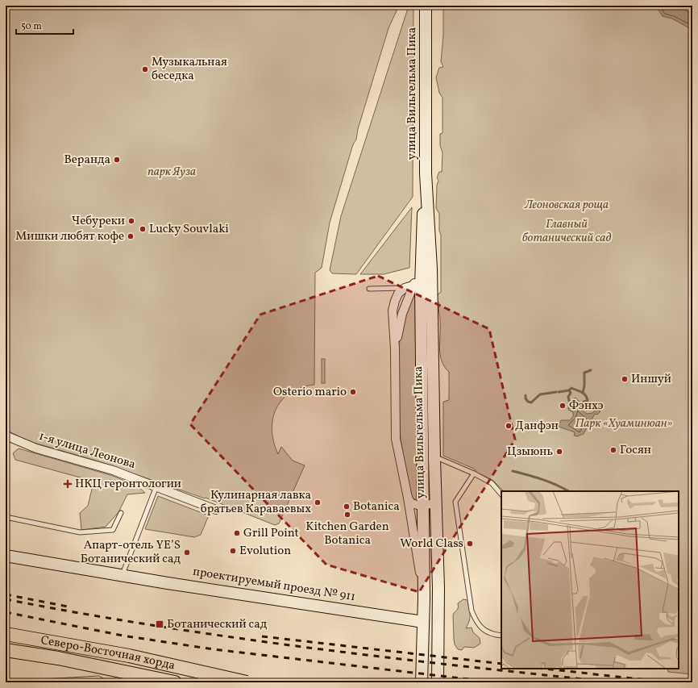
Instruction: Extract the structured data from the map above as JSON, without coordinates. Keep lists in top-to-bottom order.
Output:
{
  "streets": {
    "main road": ["улица Вильгельма Пика", "проектируемый проезд № 911", "Северо-Восточная хорда"],
    "street": ["1-я улица Леонова"]
  },
  "crossings": [
    ["улица Вильгельма Пика", "проектируемый проезд № 911"]
  ],
  "parks": [
    "парк Яуза",
    "Леоновская роща",
    "Главный ботанический сад",
    "Парк «Хуаминюан»"
  ],
  "places": {
    "other": [
      "Музыкальная беседка",
      "Веранда",
      "Чебуреки",
      "Lucky Souvlaki",
      "Мишки любят кофе",
      "Иншуй",
      "Osterio mario",
      "Фэнхэ",
      "Данфэн",
      "Госян",
      "Цзыюнь",
      "Кулинарная лавка братьев Караваевых",
      "Botanica",
      "Kitchen Garden Botanica",
      "Grill Point",
      "World Class",
      "Evolution",
      "Апарт-отель YE’S Ботанический сад"
    ],
    "health": ["НКЦ геронтологии"],
    "transit": ["Ботанический сад"]
  },
  "scale_bar": "50 m"
}
